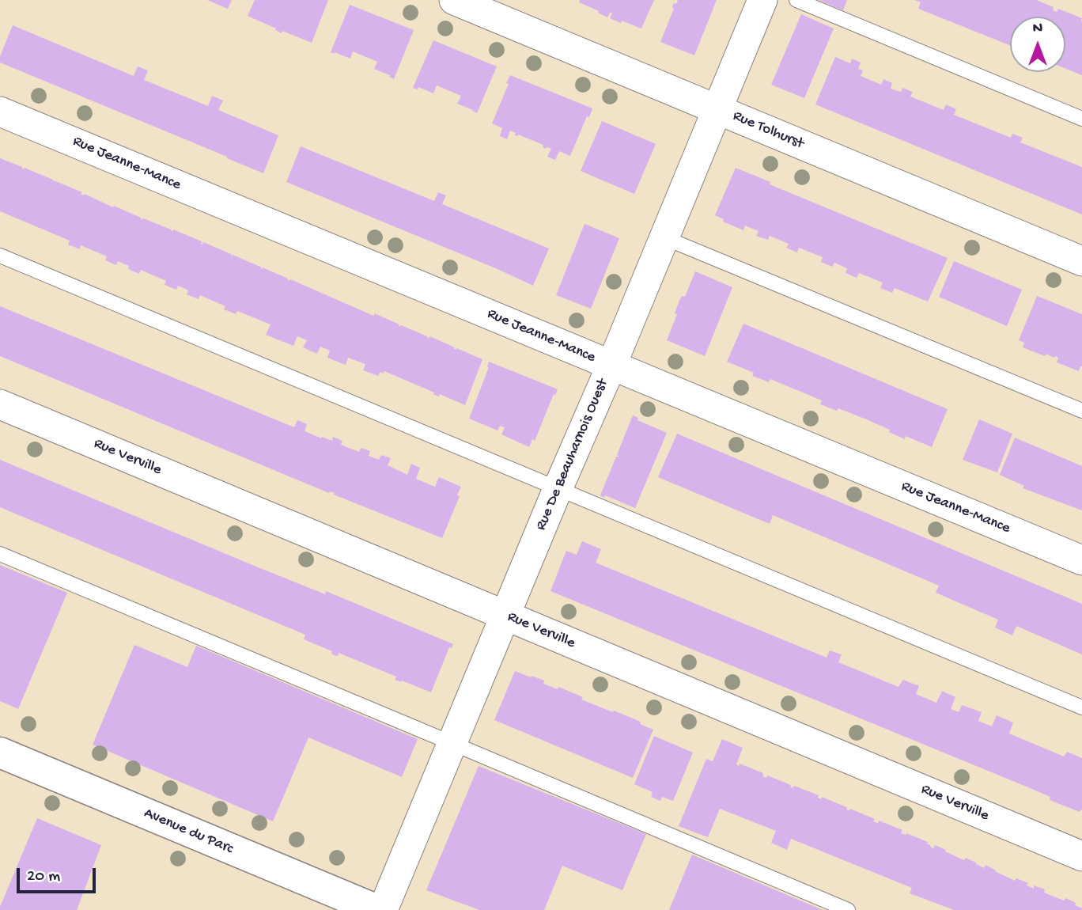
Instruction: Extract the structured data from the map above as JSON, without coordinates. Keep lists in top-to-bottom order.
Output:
{
  "streets": {
    "street": [
      "Rue Tolhurst",
      "Rue Jeanne-Mance",
      "Rue De Beauharnois Ouest",
      "Rue Verville",
      "Avenue du Parc"
    ]
  },
  "crossings": [
    ["Rue Tolhurst", "Rue De Beauharnois Ouest"],
    ["Rue Jeanne-Mance", "Rue De Beauharnois Ouest"],
    ["Rue De Beauharnois Ouest", "Rue Verville"]
  ],
  "scale_bar": "20 m",
  "north": "top"
}
